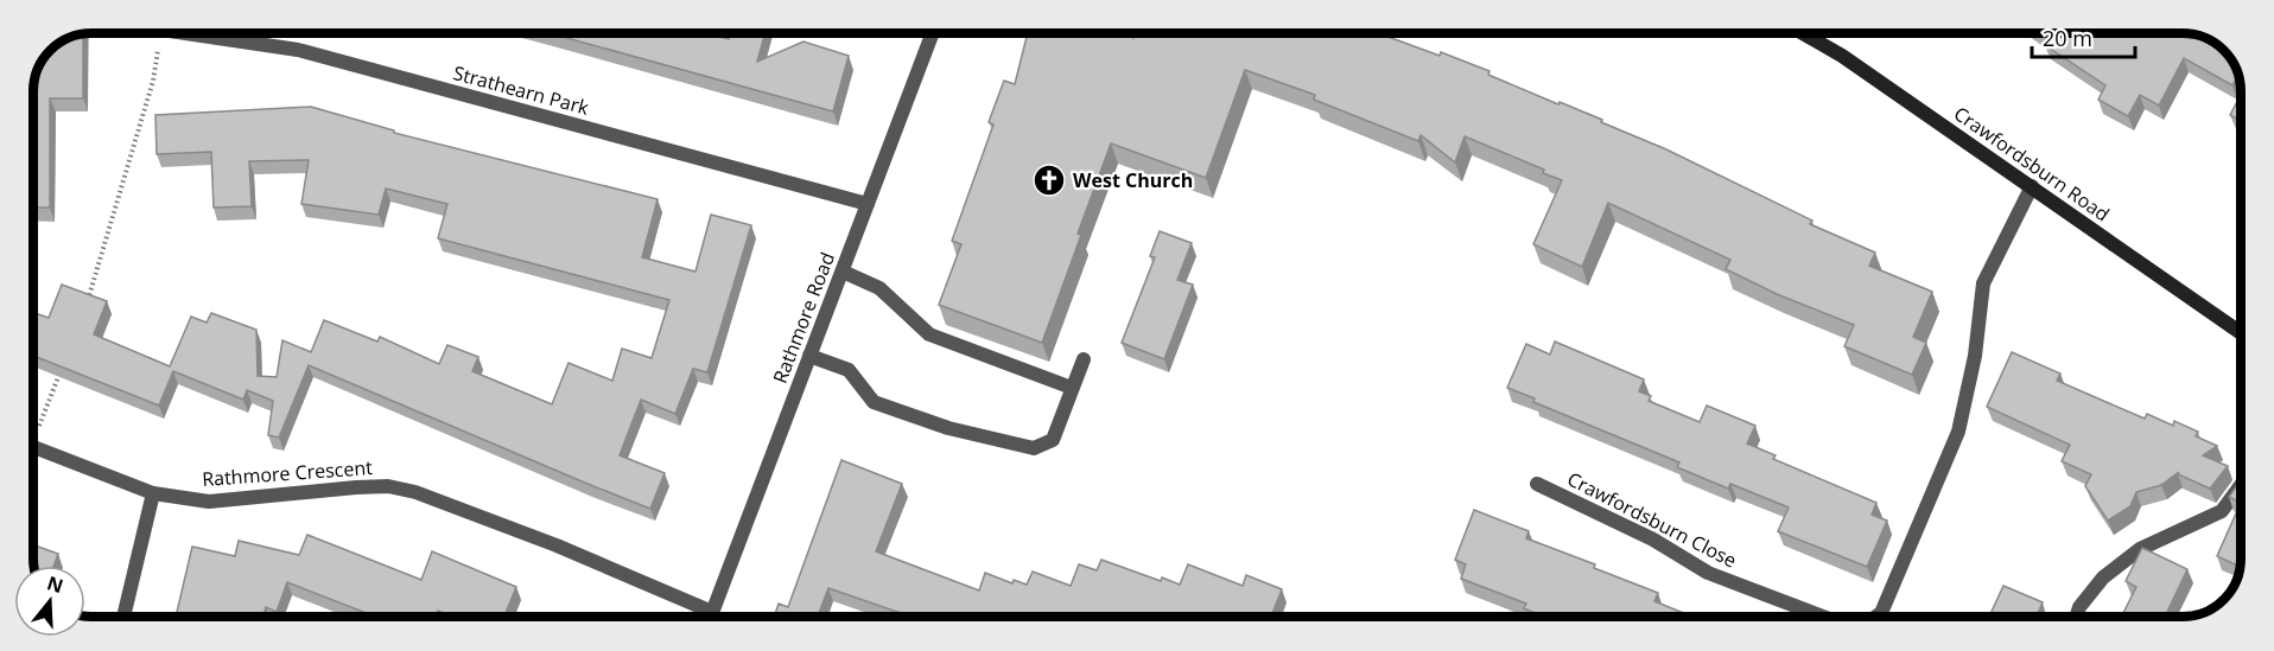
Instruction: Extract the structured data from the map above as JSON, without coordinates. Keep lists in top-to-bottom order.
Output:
{
  "streets": {
    "main road": ["Crawfordsburn Road"],
    "street": [
      "Strathearn Park",
      "Rathmore Road",
      "Rathmore Crescent",
      "Crawfordsburn Close"
    ]
  },
  "crossings": [
    ["Strathearn Park", "Rathmore Road"],
    ["Crawfordsburn Road", "Crawfordsburn Close"],
    ["Rathmore Road", "Rathmore Crescent"]
  ],
  "places": {
    "church": ["West Church"]
  },
  "scale_bar": "20 m",
  "north": "top"
}
